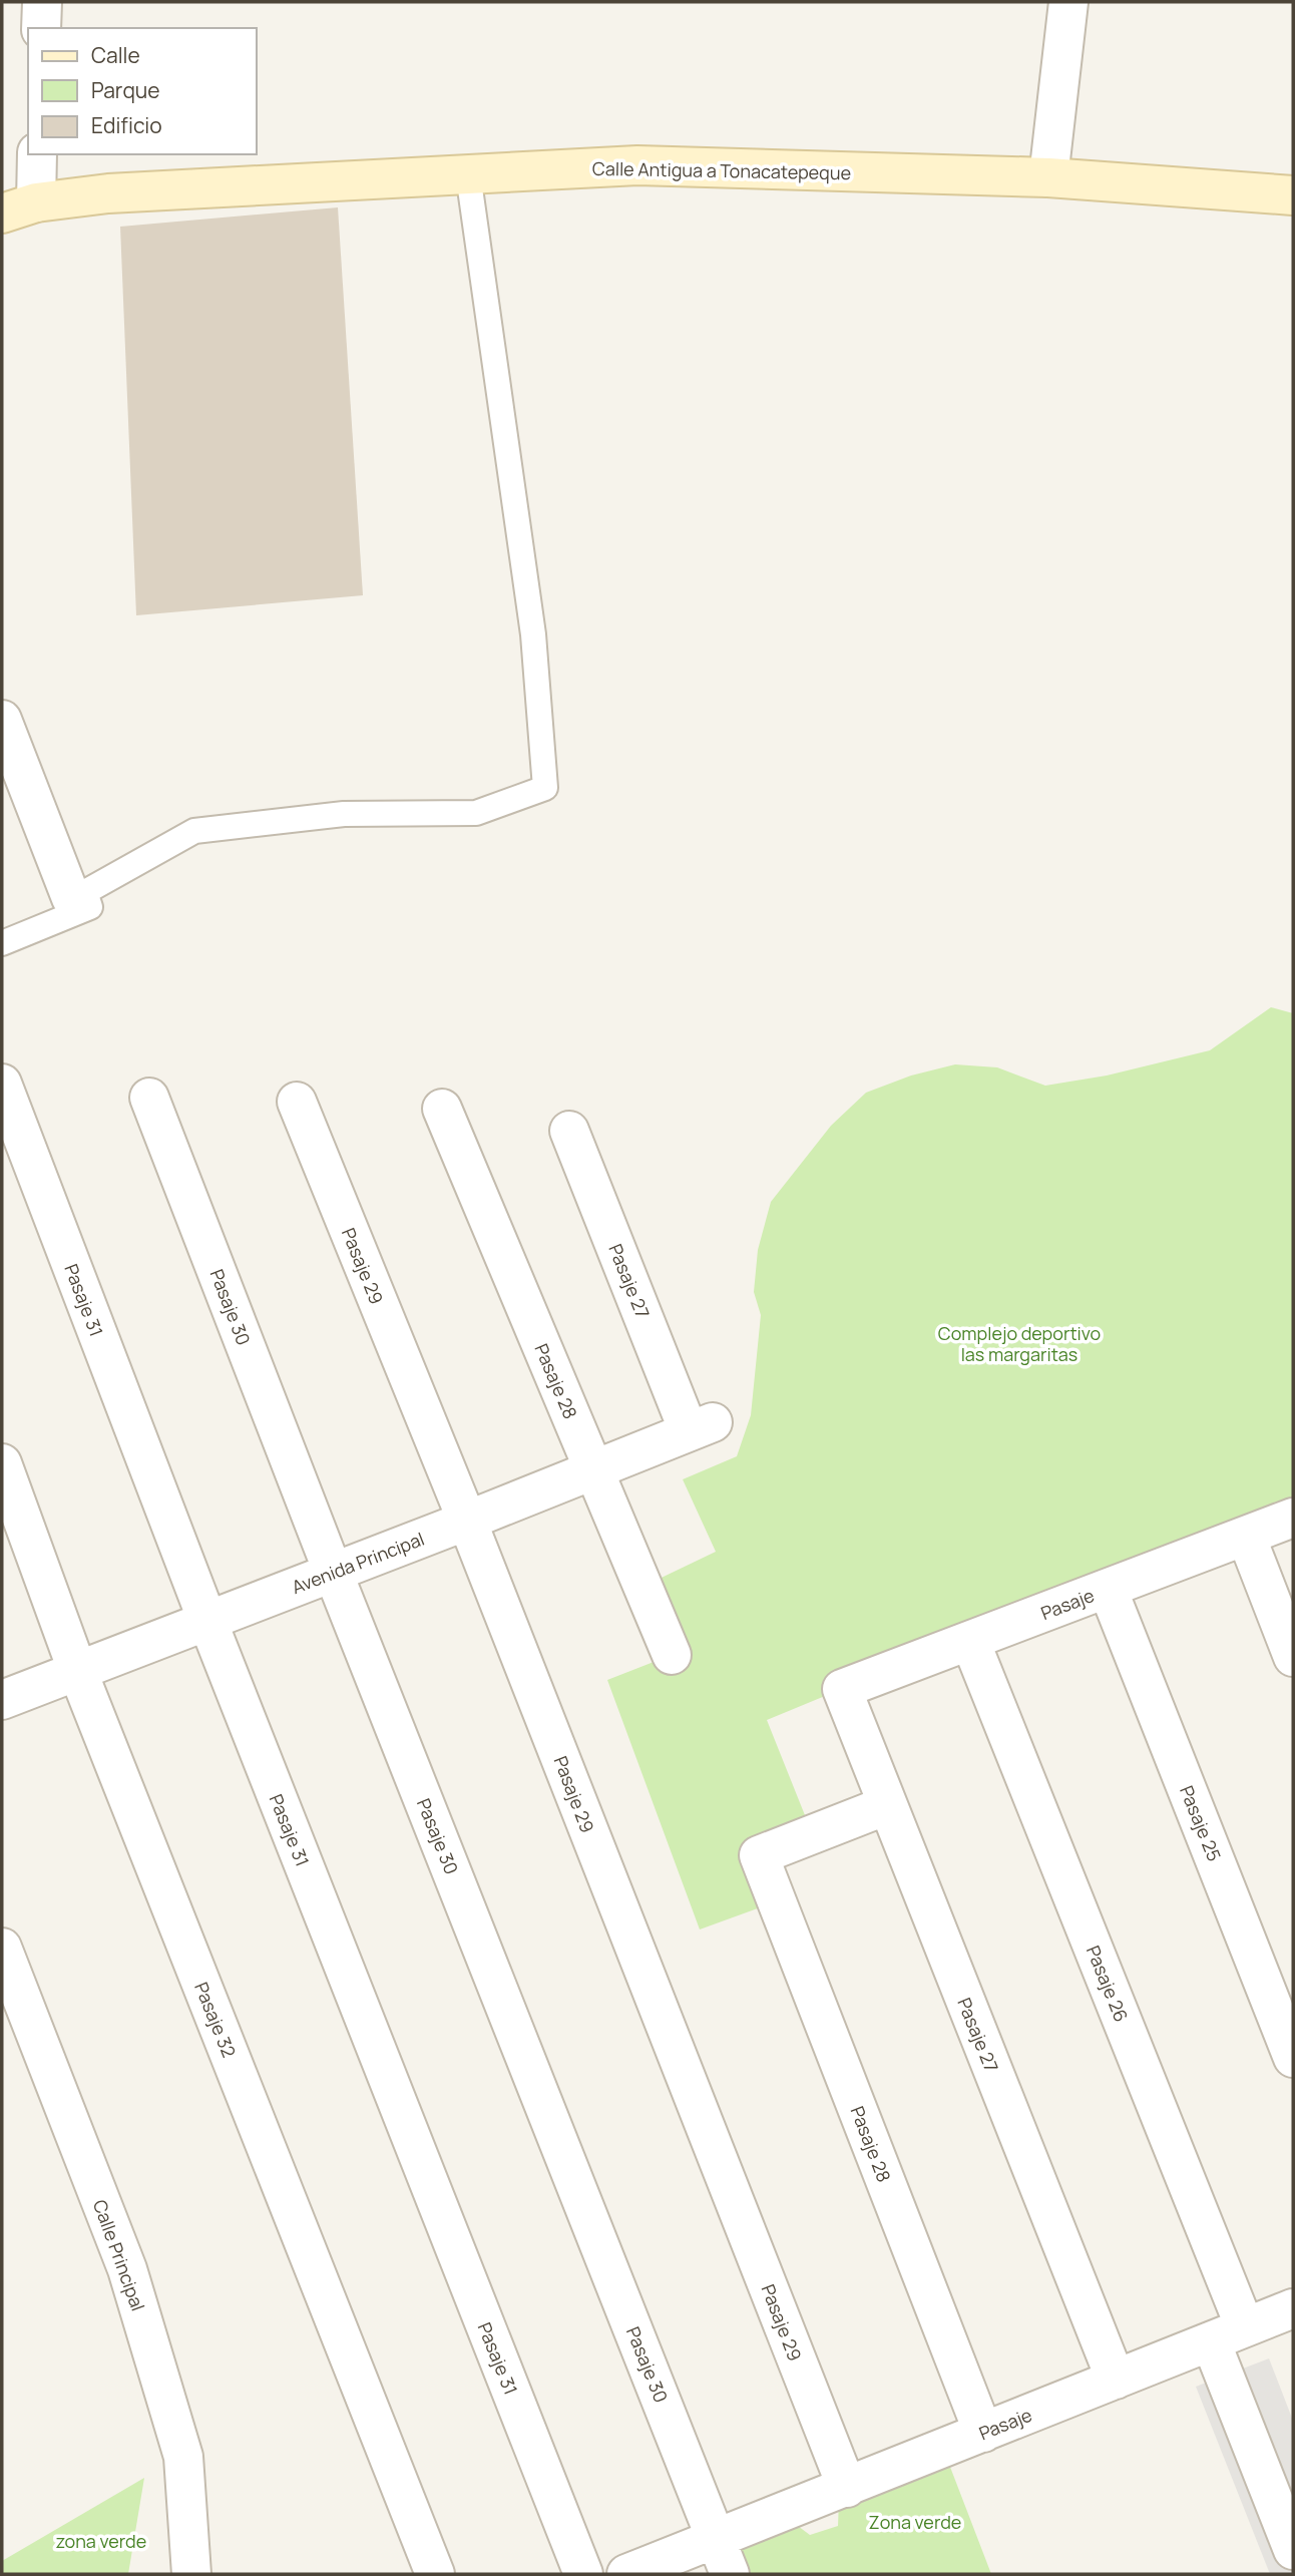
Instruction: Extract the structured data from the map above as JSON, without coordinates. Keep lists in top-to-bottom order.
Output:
{
  "streets": {
    "street": [
      "Calle Antigua a Tonacatepeque",
      "Pasaje 29",
      "Pasaje 27",
      "Pasaje 31",
      "Pasaje 30",
      "Pasaje 28",
      "Avenida Principal",
      "Pasaje",
      "Pasaje 25",
      "Pasaje 26",
      "Pasaje 32",
      "Calle Principal"
    ]
  },
  "crossings": [
    ["Pasaje 29", "Avenida Principal"],
    ["Pasaje 29", "Pasaje"],
    ["Pasaje 27", "Pasaje 28"],
    ["Pasaje 27", "Avenida Principal"],
    ["Pasaje 27", "Pasaje"],
    ["Pasaje 31", "Avenida Principal"],
    ["Pasaje 30", "Avenida Principal"],
    ["Pasaje 30", "Pasaje"],
    ["Pasaje 28", "Avenida Principal"],
    ["Pasaje 28", "Pasaje"],
    ["Avenida Principal", "Pasaje 32"],
    ["Pasaje", "Pasaje 25"],
    ["Pasaje", "Pasaje 26"]
  ],
  "parks": ["Complejo deportivo las margaritas", "Zona verde", "zona verde"],
  "legend": ["Calle", "Parque", "Edificio"]
}
